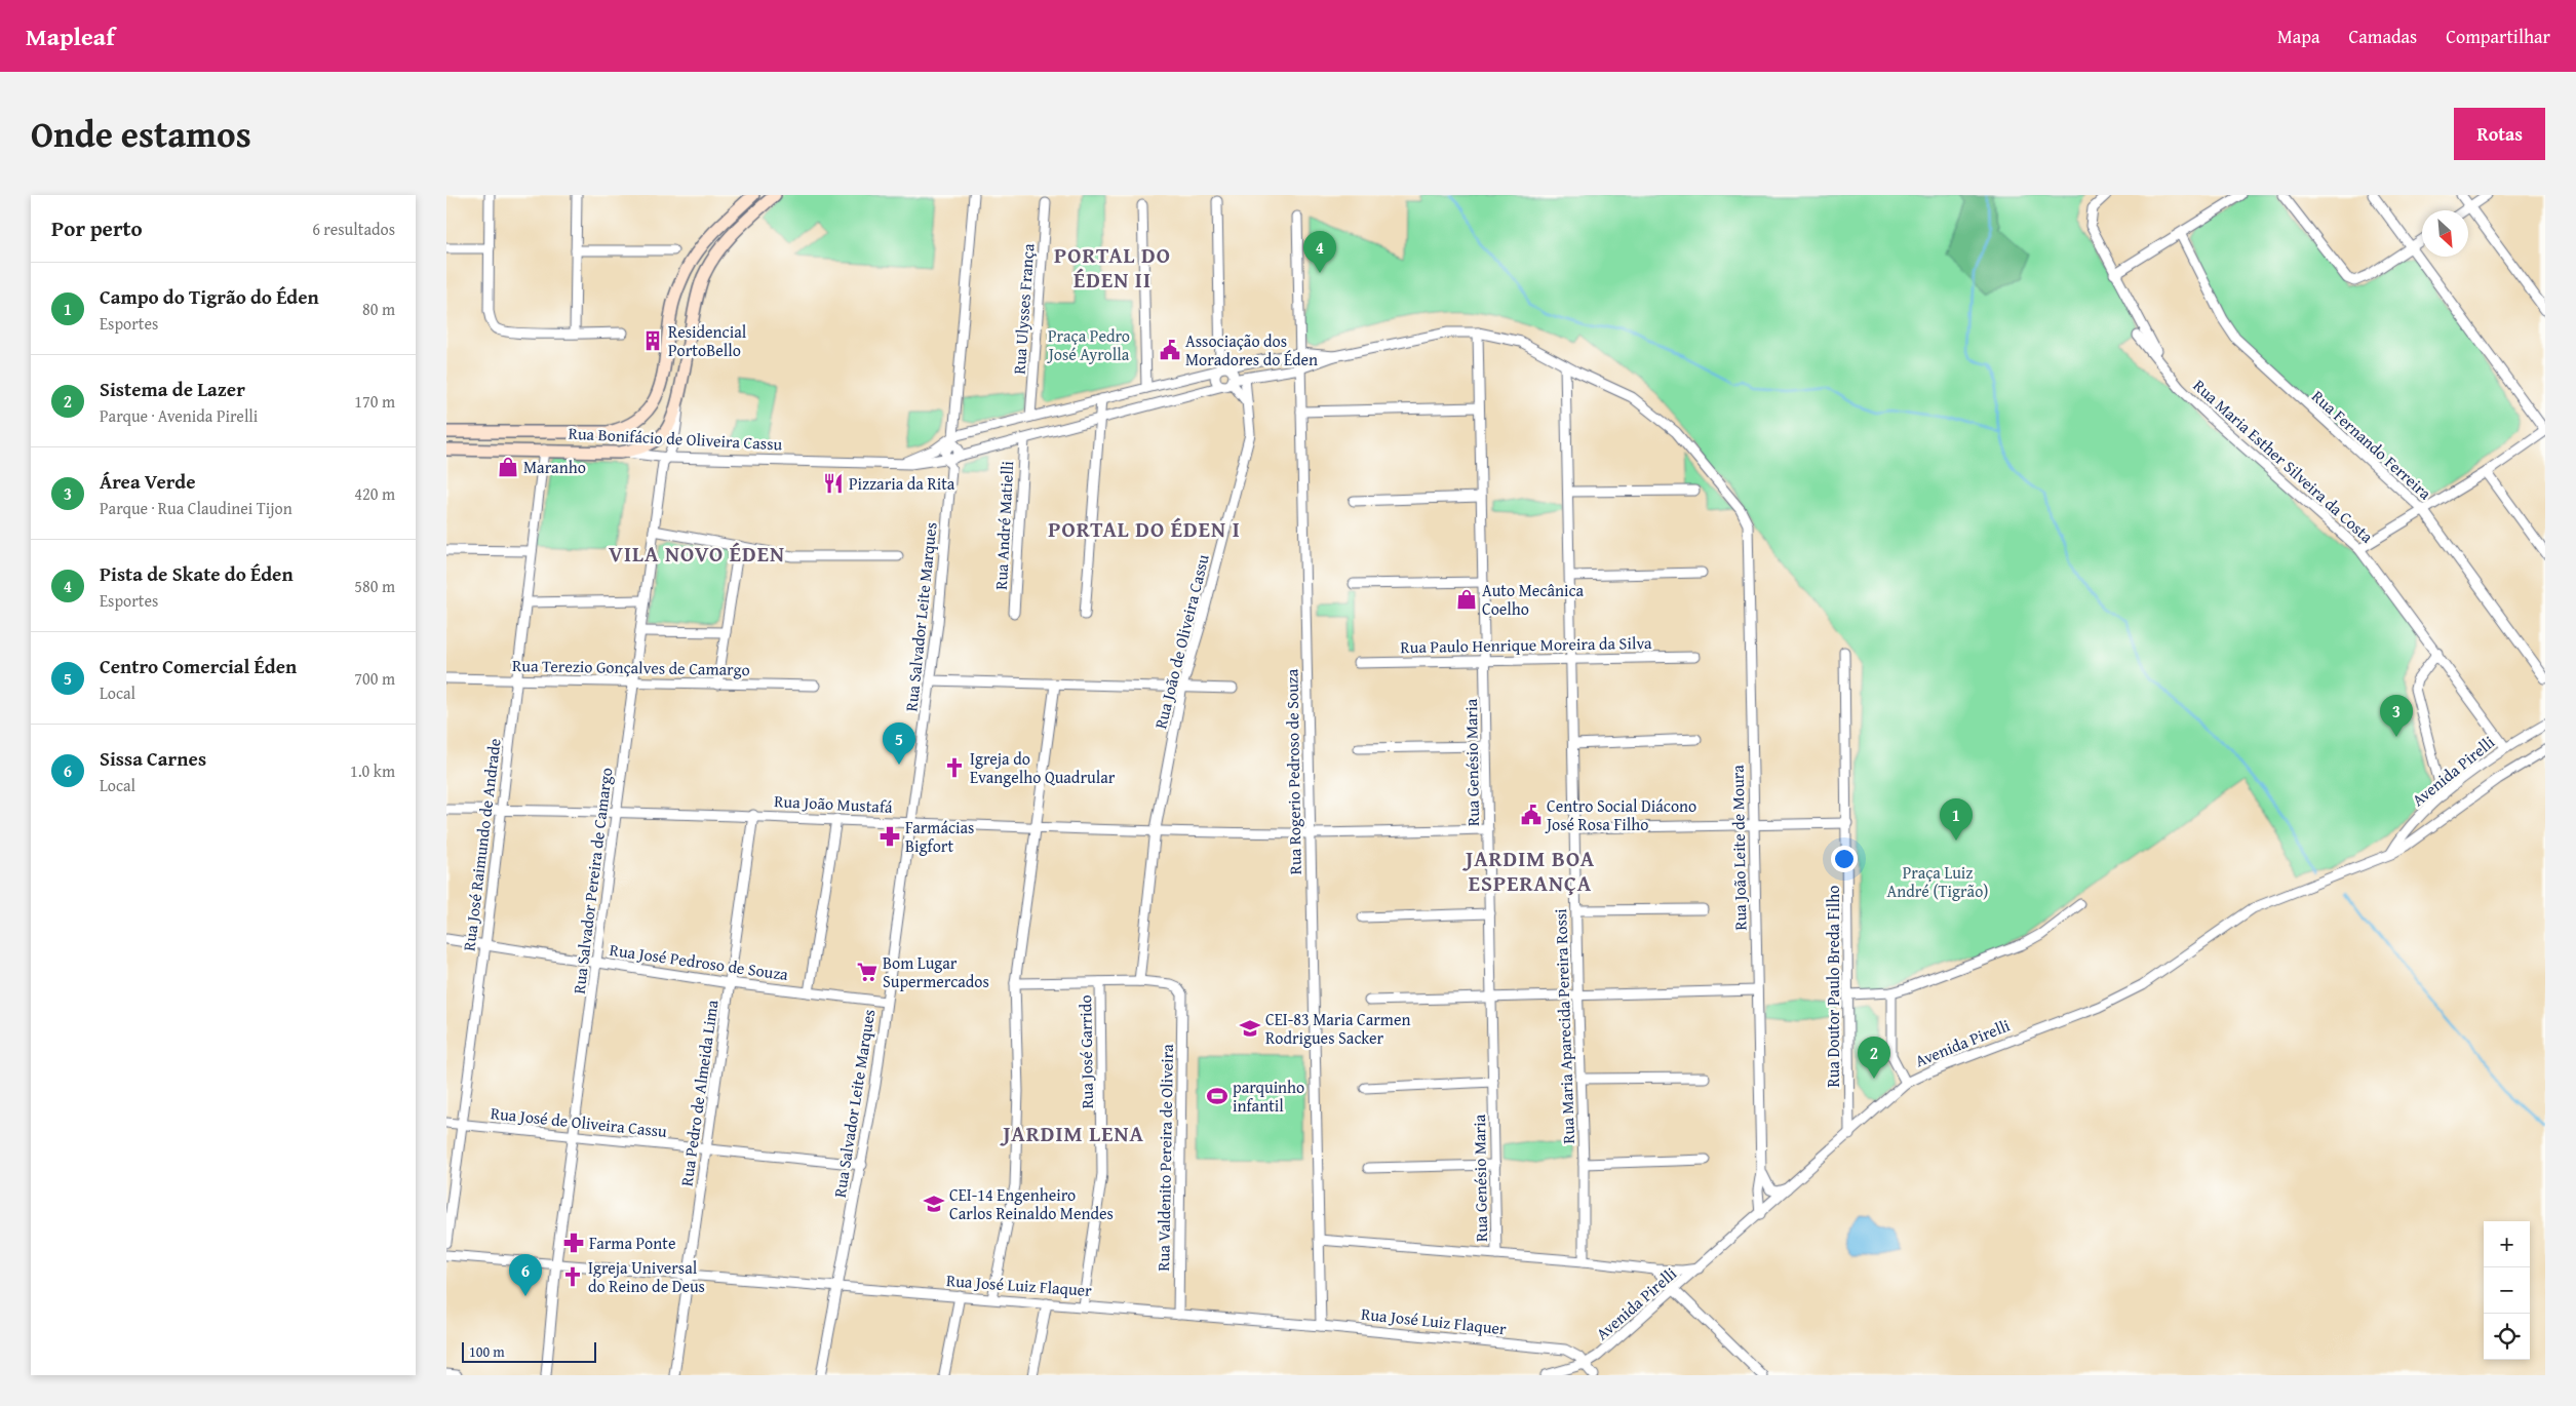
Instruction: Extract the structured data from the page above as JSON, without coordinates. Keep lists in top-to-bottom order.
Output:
{
  "streets": {
    "main road": ["Rua Bonifácio de Oliveira Cassu"],
    "street": [
      "Rua Ulysses França",
      "Rua Fernando Ferreira",
      "Rua Maria Esther Silveira da Costa",
      "Rua André Matielli",
      "Rua Salvador Leite Marques",
      "Rua João de Oliveira Cassu",
      "Rua Paulo Henrique Moreira da Silva",
      "Rua Terezio Gonçalves de Camargo",
      "Rua Genésio Maria",
      "Avenida Pirelli",
      "Rua Rogerio Pedroso de Souza",
      "Rua João Mustafá",
      "Rua José Raimundo de Andrade",
      "Rua João Leite de Moura",
      "Rua Salvador Pereira de Camargo",
      "Rua José Pedroso de Souza",
      "Rua Doutor Paulo Breda Filho",
      "Rua Maria Aparecida Pereira Rossi",
      "Rua José Garrido",
      "Rua Pedro de Almeida Lima",
      "Rua José de Oliveira Cassu",
      "Rua Valdenito Pereira de Oliveira",
      "Rua José Luiz Flaquer"
    ]
  },
  "crossings": [
    ["Rua Ulysses França", "Rua Bonifácio de Oliveira Cassu"],
    ["Rua Bonifácio de Oliveira Cassu", "Rua André Matielli"],
    ["Rua Bonifácio de Oliveira Cassu", "Rua Salvador Leite Marques"],
    ["Rua Bonifácio de Oliveira Cassu", "Rua João de Oliveira Cassu"],
    ["Rua Bonifácio de Oliveira Cassu", "Rua Genésio Maria"],
    ["Rua Bonifácio de Oliveira Cassu", "Rua Rogerio Pedroso de Souza"],
    ["Rua Bonifácio de Oliveira Cassu", "Rua José Raimundo de Andrade"],
    ["Rua Bonifácio de Oliveira Cassu", "Rua João Leite de Moura"],
    ["Rua Bonifácio de Oliveira Cassu", "Rua Salvador Pereira de Camargo"],
    ["Rua Bonifácio de Oliveira Cassu", "Rua Maria Aparecida Pereira Rossi"],
    ["Rua Maria Esther Silveira da Costa", "Avenida Pirelli"],
    ["Rua Salvador Leite Marques", "Rua João Mustafá"],
    ["Rua Salvador Leite Marques", "Rua José Pedroso de Souza"],
    ["Rua Salvador Leite Marques", "Rua José de Oliveira Cassu"],
    ["Rua Salvador Leite Marques", "Rua José Luiz Flaquer"],
    ["Rua João de Oliveira Cassu", "Rua João Mustafá"],
    ["Rua João de Oliveira Cassu", "Rua Valdenito Pereira de Oliveira"],
    ["Rua Paulo Henrique Moreira da Silva", "Rua Genésio Maria"],
    ["Rua Paulo Henrique Moreira da Silva", "Rua Maria Aparecida Pereira Rossi"],
    ["Rua Terezio Gonçalves de Camargo", "Rua José Raimundo de Andrade"],
    ["Rua Terezio Gonçalves de Camargo", "Rua Salvador Pereira de Camargo"],
    ["Rua Genésio Maria", "Rua João Mustafá"],
    ["Avenida Pirelli", "Rua João Leite de Moura"],
    ["Avenida Pirelli", "Rua Doutor Paulo Breda Filho"],
    ["Avenida Pirelli", "Rua José Luiz Flaquer"],
    ["Rua Rogerio Pedroso de Souza", "Rua João Mustafá"],
    ["Rua Rogerio Pedroso de Souza", "Rua José Luiz Flaquer"],
    ["Rua João Mustafá", "Rua José Raimundo de Andrade"],
    ["Rua João Mustafá", "Rua Salvador Pereira de Camargo"],
    ["Rua João Mustafá", "Rua Pedro de Almeida Lima"],
    ["Rua José Raimundo de Andrade", "Rua José Pedroso de Souza"],
    ["Rua José Raimundo de Andrade", "Rua José de Oliveira Cassu"],
    ["Rua Salvador Pereira de Camargo", "Rua José Pedroso de Souza"],
    ["Rua Salvador Pereira de Camargo", "Rua José de Oliveira Cassu"],
    ["Rua Salvador Pereira de Camargo", "Rua José Luiz Flaquer"],
    ["Rua José Pedroso de Souza", "Rua Pedro de Almeida Lima"],
    ["Rua José Garrido", "Rua José Luiz Flaquer"],
    ["Rua Pedro de Almeida Lima", "Rua José de Oliveira Cassu"],
    ["Rua Pedro de Almeida Lima", "Rua José Luiz Flaquer"],
    ["Rua Valdenito Pereira de Oliveira", "Rua José Luiz Flaquer"]
  ],
  "districts": [
    "PORTAL DO ÉDEN II",
    "PORTAL DO ÉDEN I",
    "VILA NOVO ÉDEN",
    "JARDIM BOA ESPERANÇA",
    "JARDIM LENA"
  ],
  "parks": ["Praça Pedro José Ayrolla", "Praça Luiz André (Tigrão)"],
  "places": {
    "building": ["Residencial PortoBello"],
    "public building": ["Associação dos Moradores do Éden", "Centro Social Diácono José Rosa Filho"],
    "shop": ["Maranho", "Auto Mecânica Coelho"],
    "restaurant": ["Pizzaria da Rita"],
    "church": ["Igreja do Evangelho Quadrular", "Igreja Universal do Reino de Deus"],
    "pharmacy": ["Farmácias Bigfort", "Farma Ponte"],
    "supermarket": ["Bom Lugar Supermercados"],
    "school or university": ["CEI-83 Maria Carmen Rodrigues Sacker", "CEI-14 Engenheiro Carlos Reinaldo Mendes"],
    "sports": ["parquinho infantil"]
  },
  "scale_bar": "100 m",
  "north": "bottom right",
  "page": {
    "header": "Mapleaf",
    "nav": ["Mapa", "Camadas", "Compartilhar"],
    "title": "Onde estamos",
    "buttons": "Rotas",
    "heading": ["Por perto", "6 resultados"],
    "pins": [
      "4",
      "3",
      "5",
      "1",
      "2",
      "6"
    ],
    "list": [
      {
        "mark": "1",
        "name": "Campo do Tigrão do Éden",
        "note": "Esportes",
        "value": "80 m"
      },
      {
        "mark": "2",
        "name": "Sistema de Lazer",
        "note": "Parque · Avenida Pirelli",
        "value": "170 m"
      },
      {
        "mark": "3",
        "name": "Área Verde",
        "note": "Parque · Rua Claudinei Tijon",
        "value": "420 m"
      },
      {
        "mark": "4",
        "name": "Pista de Skate do Éden",
        "note": "Esportes",
        "value": "580 m"
      },
      {
        "mark": "5",
        "name": "Centro Comercial Éden",
        "note": "Local",
        "value": "700 m"
      },
      {
        "mark": "6",
        "name": "Sissa Carnes",
        "note": "Local",
        "value": "1.0 km"
      }
    ],
    "map_buttons": ["+", "−"],
    "scale": "100 m"
  }
}
